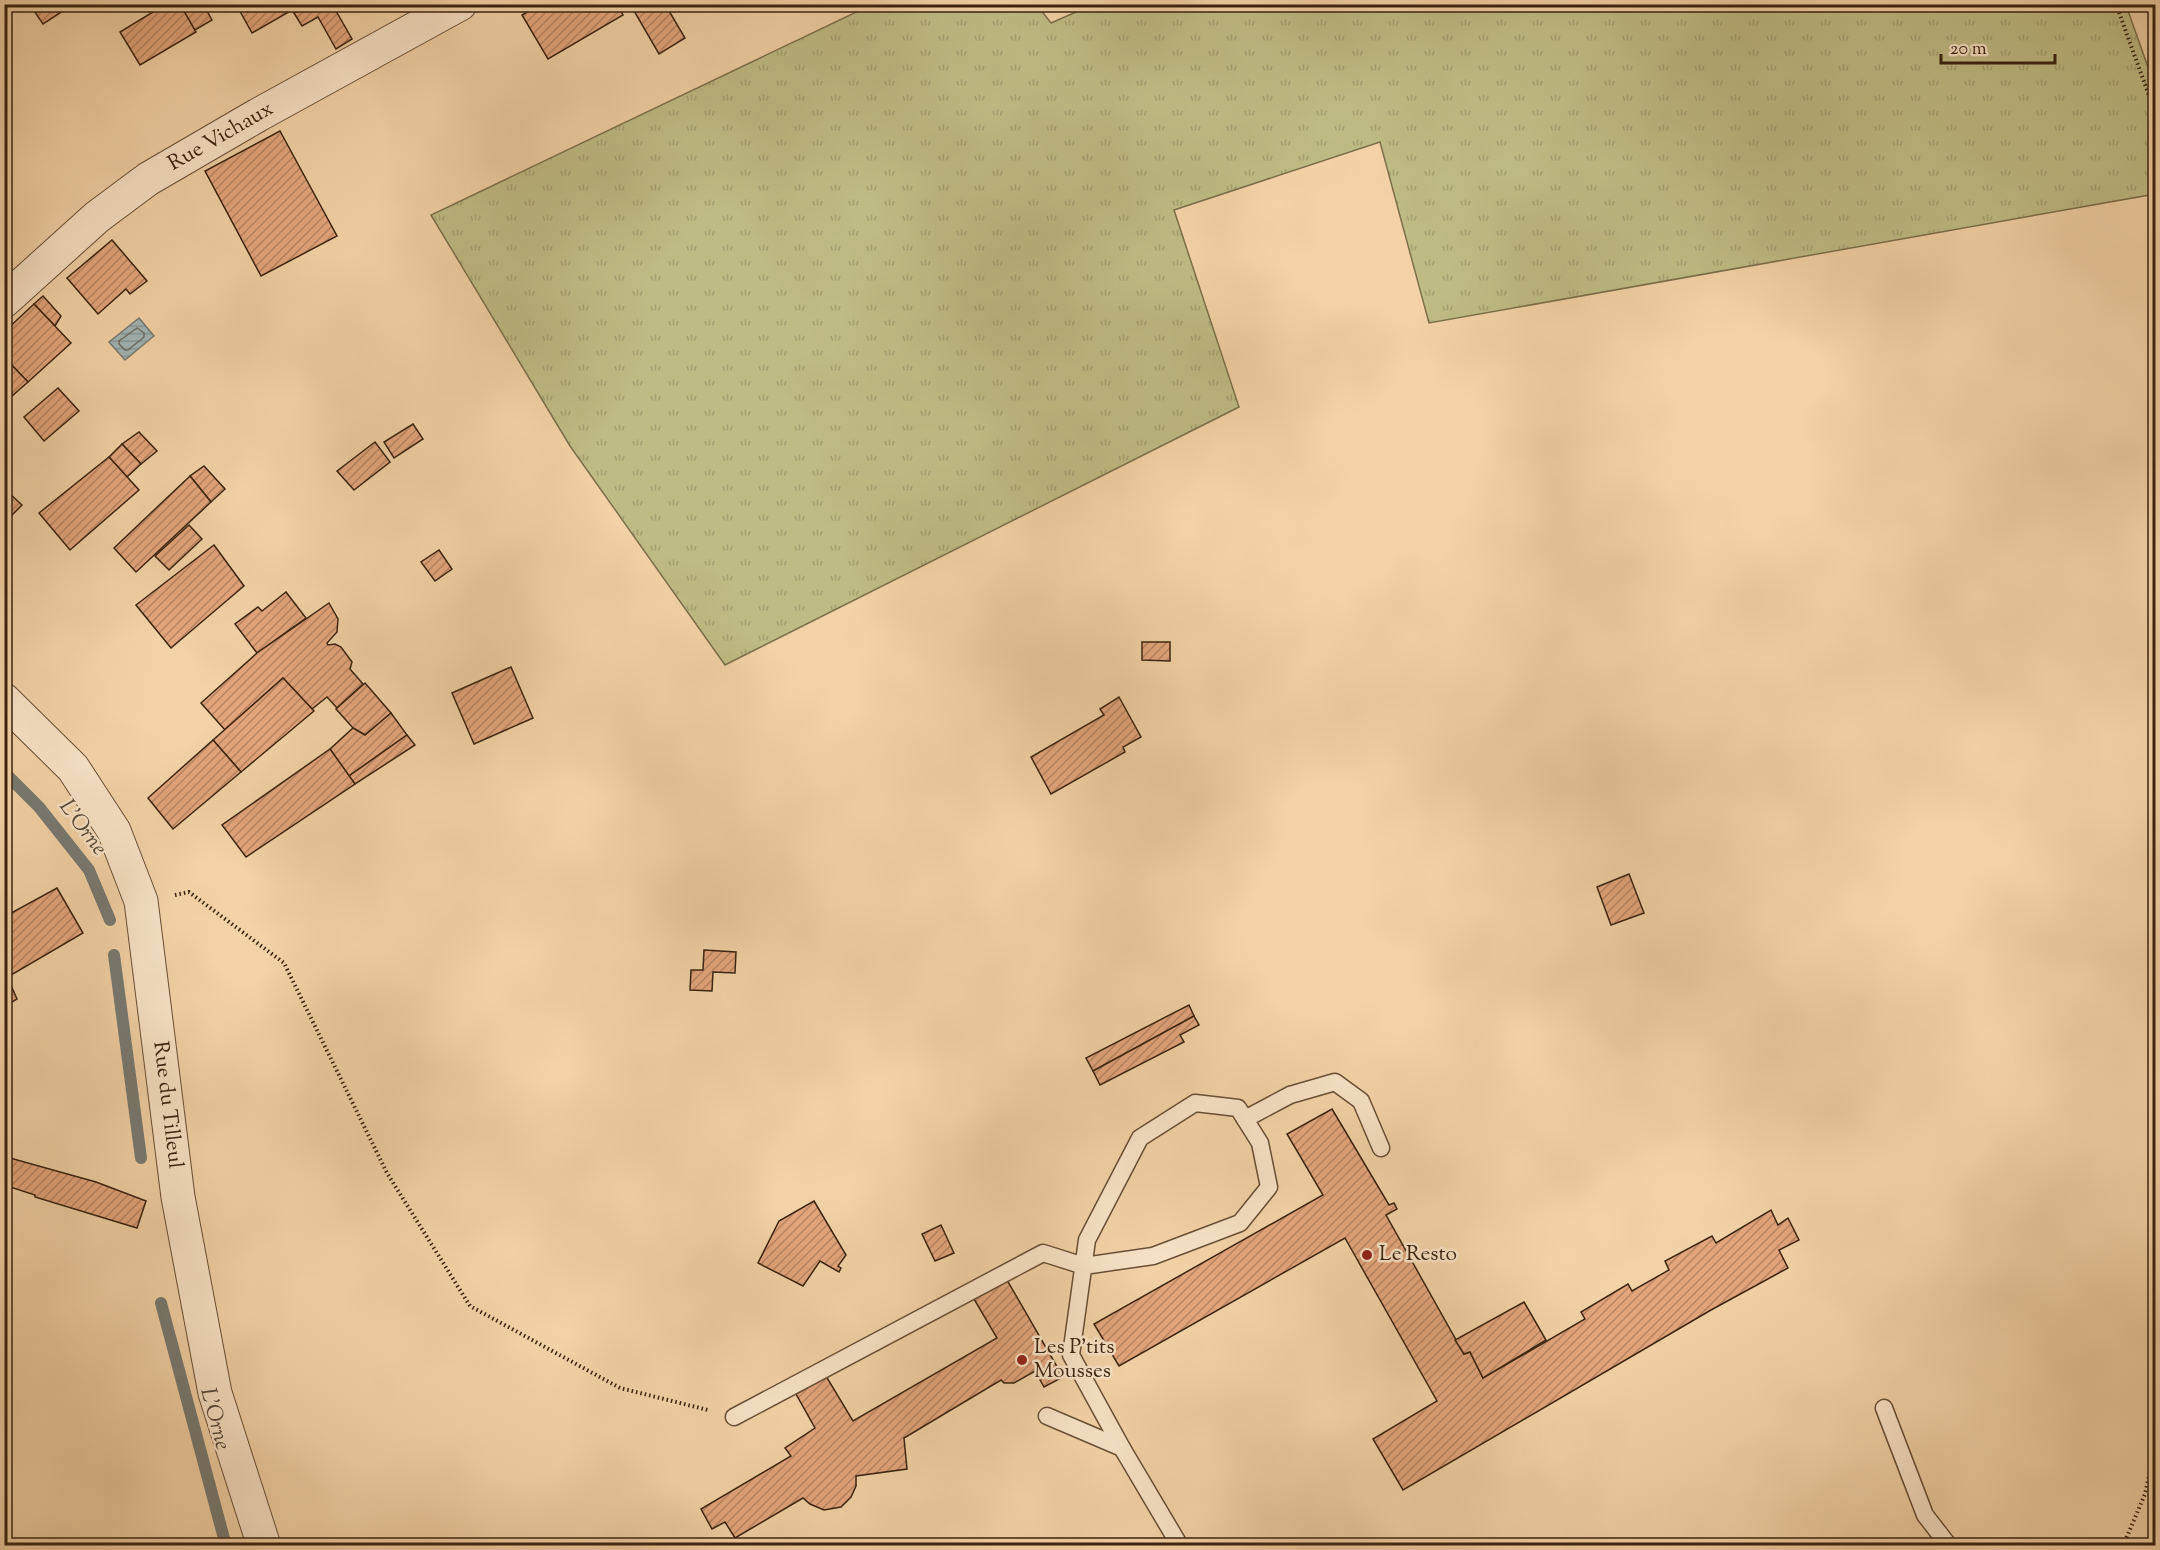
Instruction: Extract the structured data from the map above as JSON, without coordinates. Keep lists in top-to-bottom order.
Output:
{
  "streets": {
    "street": ["Rue Vichaux", "Rue du Tilleul"]
  },
  "water": ["L'Orne"],
  "places": ["Le Resto", "Les P'tits Mousses"],
  "scale_bar": "20 m"
}
